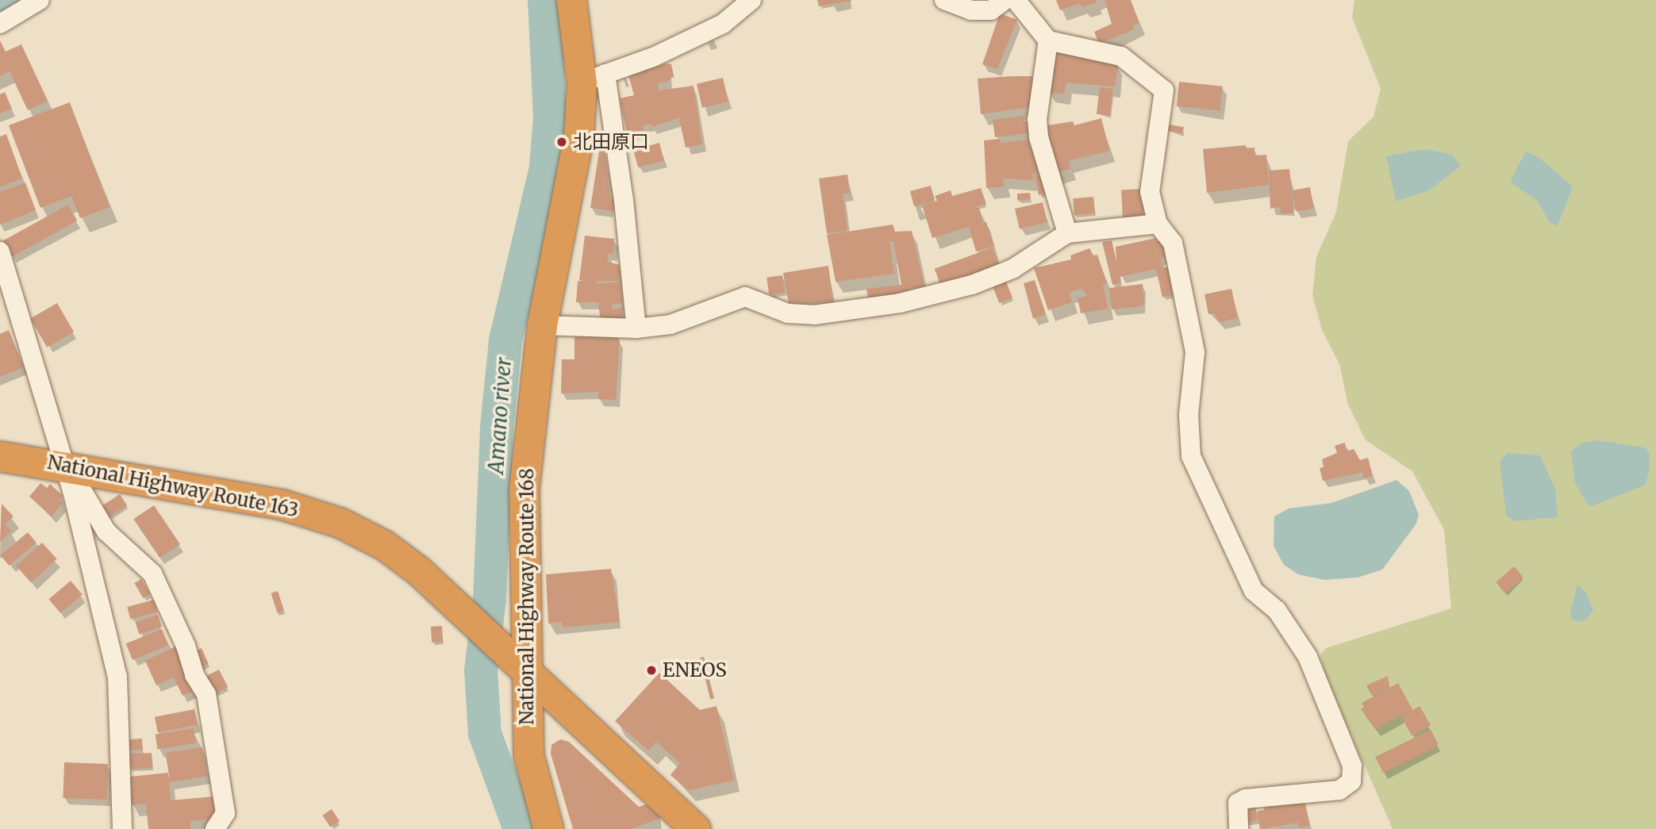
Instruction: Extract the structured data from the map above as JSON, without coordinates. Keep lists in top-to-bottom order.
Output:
{
  "streets": {
    "highway": ["National Highway Route 163", "National Highway Route 168"]
  },
  "crossings": [
    ["National Highway Route 163", "National Highway Route 168"]
  ],
  "water": ["Amano river"],
  "places": ["北田原口", "ENEOS"]
}
